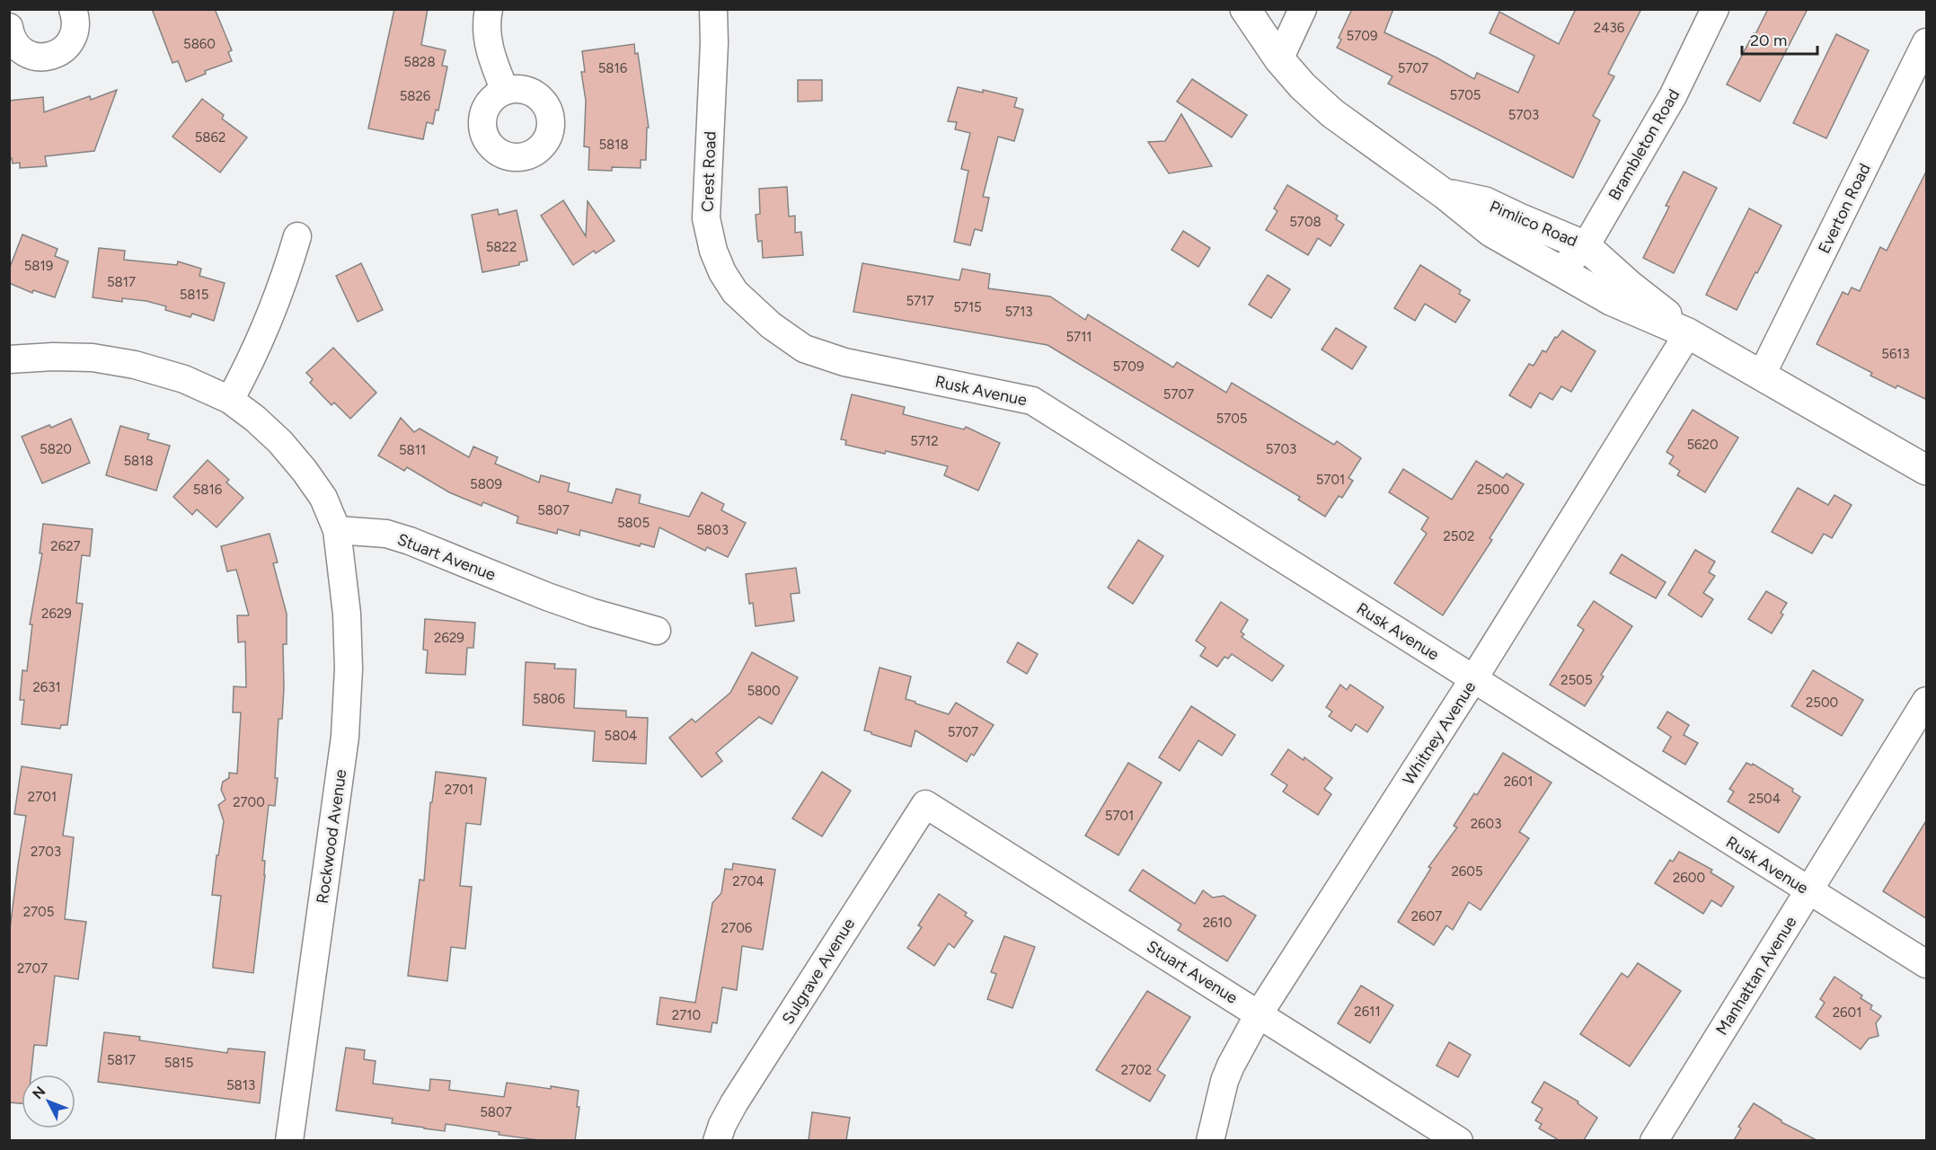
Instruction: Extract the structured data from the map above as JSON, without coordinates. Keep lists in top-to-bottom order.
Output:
{
  "streets": {
    "street": [
      "Brambleton Road",
      "Crest Road",
      "Everton Road",
      "Pimlico Road",
      "Rusk Avenue",
      "Stuart Avenue",
      "Whitney Avenue",
      "Rockwood Avenue",
      "Sulgrave Avenue",
      "Manhattan Avenue"
    ]
  },
  "crossings": [
    ["Brambleton Road", "Pimlico Road"],
    ["Crest Road", "Rusk Avenue"],
    ["Everton Road", "Pimlico Road"],
    ["Pimlico Road", "Whitney Avenue"],
    ["Rusk Avenue", "Whitney Avenue"],
    ["Rusk Avenue", "Manhattan Avenue"],
    ["Stuart Avenue", "Whitney Avenue"],
    ["Stuart Avenue", "Rockwood Avenue"],
    ["Stuart Avenue", "Sulgrave Avenue"]
  ],
  "house_numbers": [
    "2436",
    "5709",
    "5860",
    "5828",
    "5816",
    "5707",
    "5705",
    "5826",
    "5703",
    "5862",
    "5818",
    "5708",
    "5822",
    "5819",
    "5817",
    "5815",
    "5717",
    "5715",
    "5713",
    "5711",
    "5613",
    "5709",
    "5707",
    "5705",
    "5712",
    "5620",
    "5820",
    "5703",
    "5811",
    "5818",
    "5701",
    "5809",
    "5816",
    "2500",
    "5807",
    "5805",
    "5803",
    "2502",
    "2627",
    "2629",
    "2629",
    "2505",
    "2631",
    "5800",
    "5806",
    "2500",
    "5707",
    "5804",
    "2601",
    "2701",
    "2701",
    "2504",
    "2700",
    "5701",
    "2603",
    "2703",
    "2605",
    "2600",
    "2704",
    "2705",
    "2607",
    "2610",
    "2706",
    "2707",
    "2611",
    "2601",
    "2710",
    "5817",
    "5815",
    "2702",
    "5813",
    "5807"
  ],
  "scale_bar": "20 m",
  "north": "top left"
}
